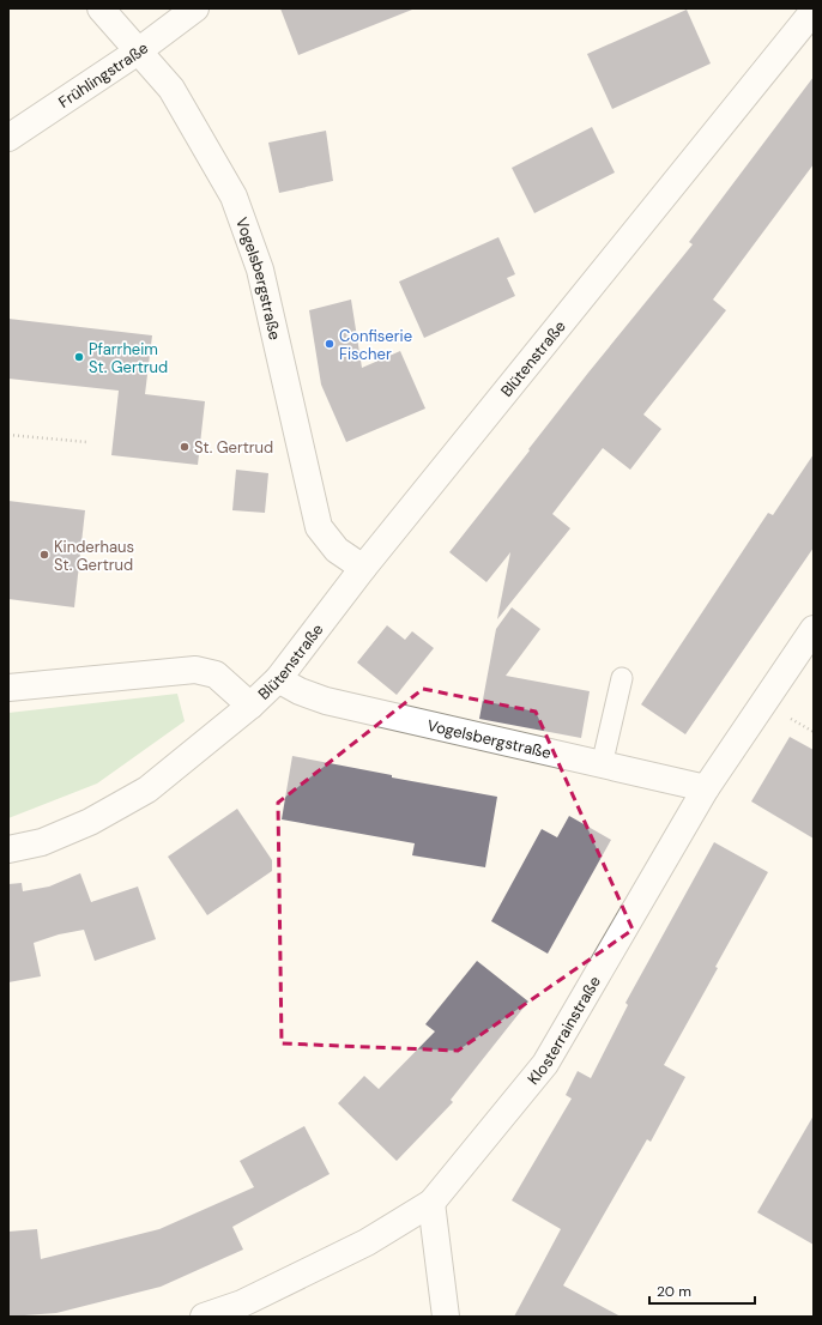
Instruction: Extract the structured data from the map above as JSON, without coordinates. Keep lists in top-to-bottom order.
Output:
{
  "streets": {
    "street": [
      "Frühlingstraße",
      "Vogelsbergstraße",
      "Blütenstraße",
      "Klosterrainstraße"
    ]
  },
  "crossings": [
    ["Frühlingstraße", "Vogelsbergstraße"],
    ["Vogelsbergstraße", "Blütenstraße"],
    ["Vogelsbergstraße", "Klosterrainstraße"]
  ],
  "places": [
    "Confiserie Fischer",
    "Pfarrheim St. Gertrud",
    "St. Gertrud",
    "Kinderhaus St. Gertrud"
  ],
  "scale_bar": "20 m"
}
